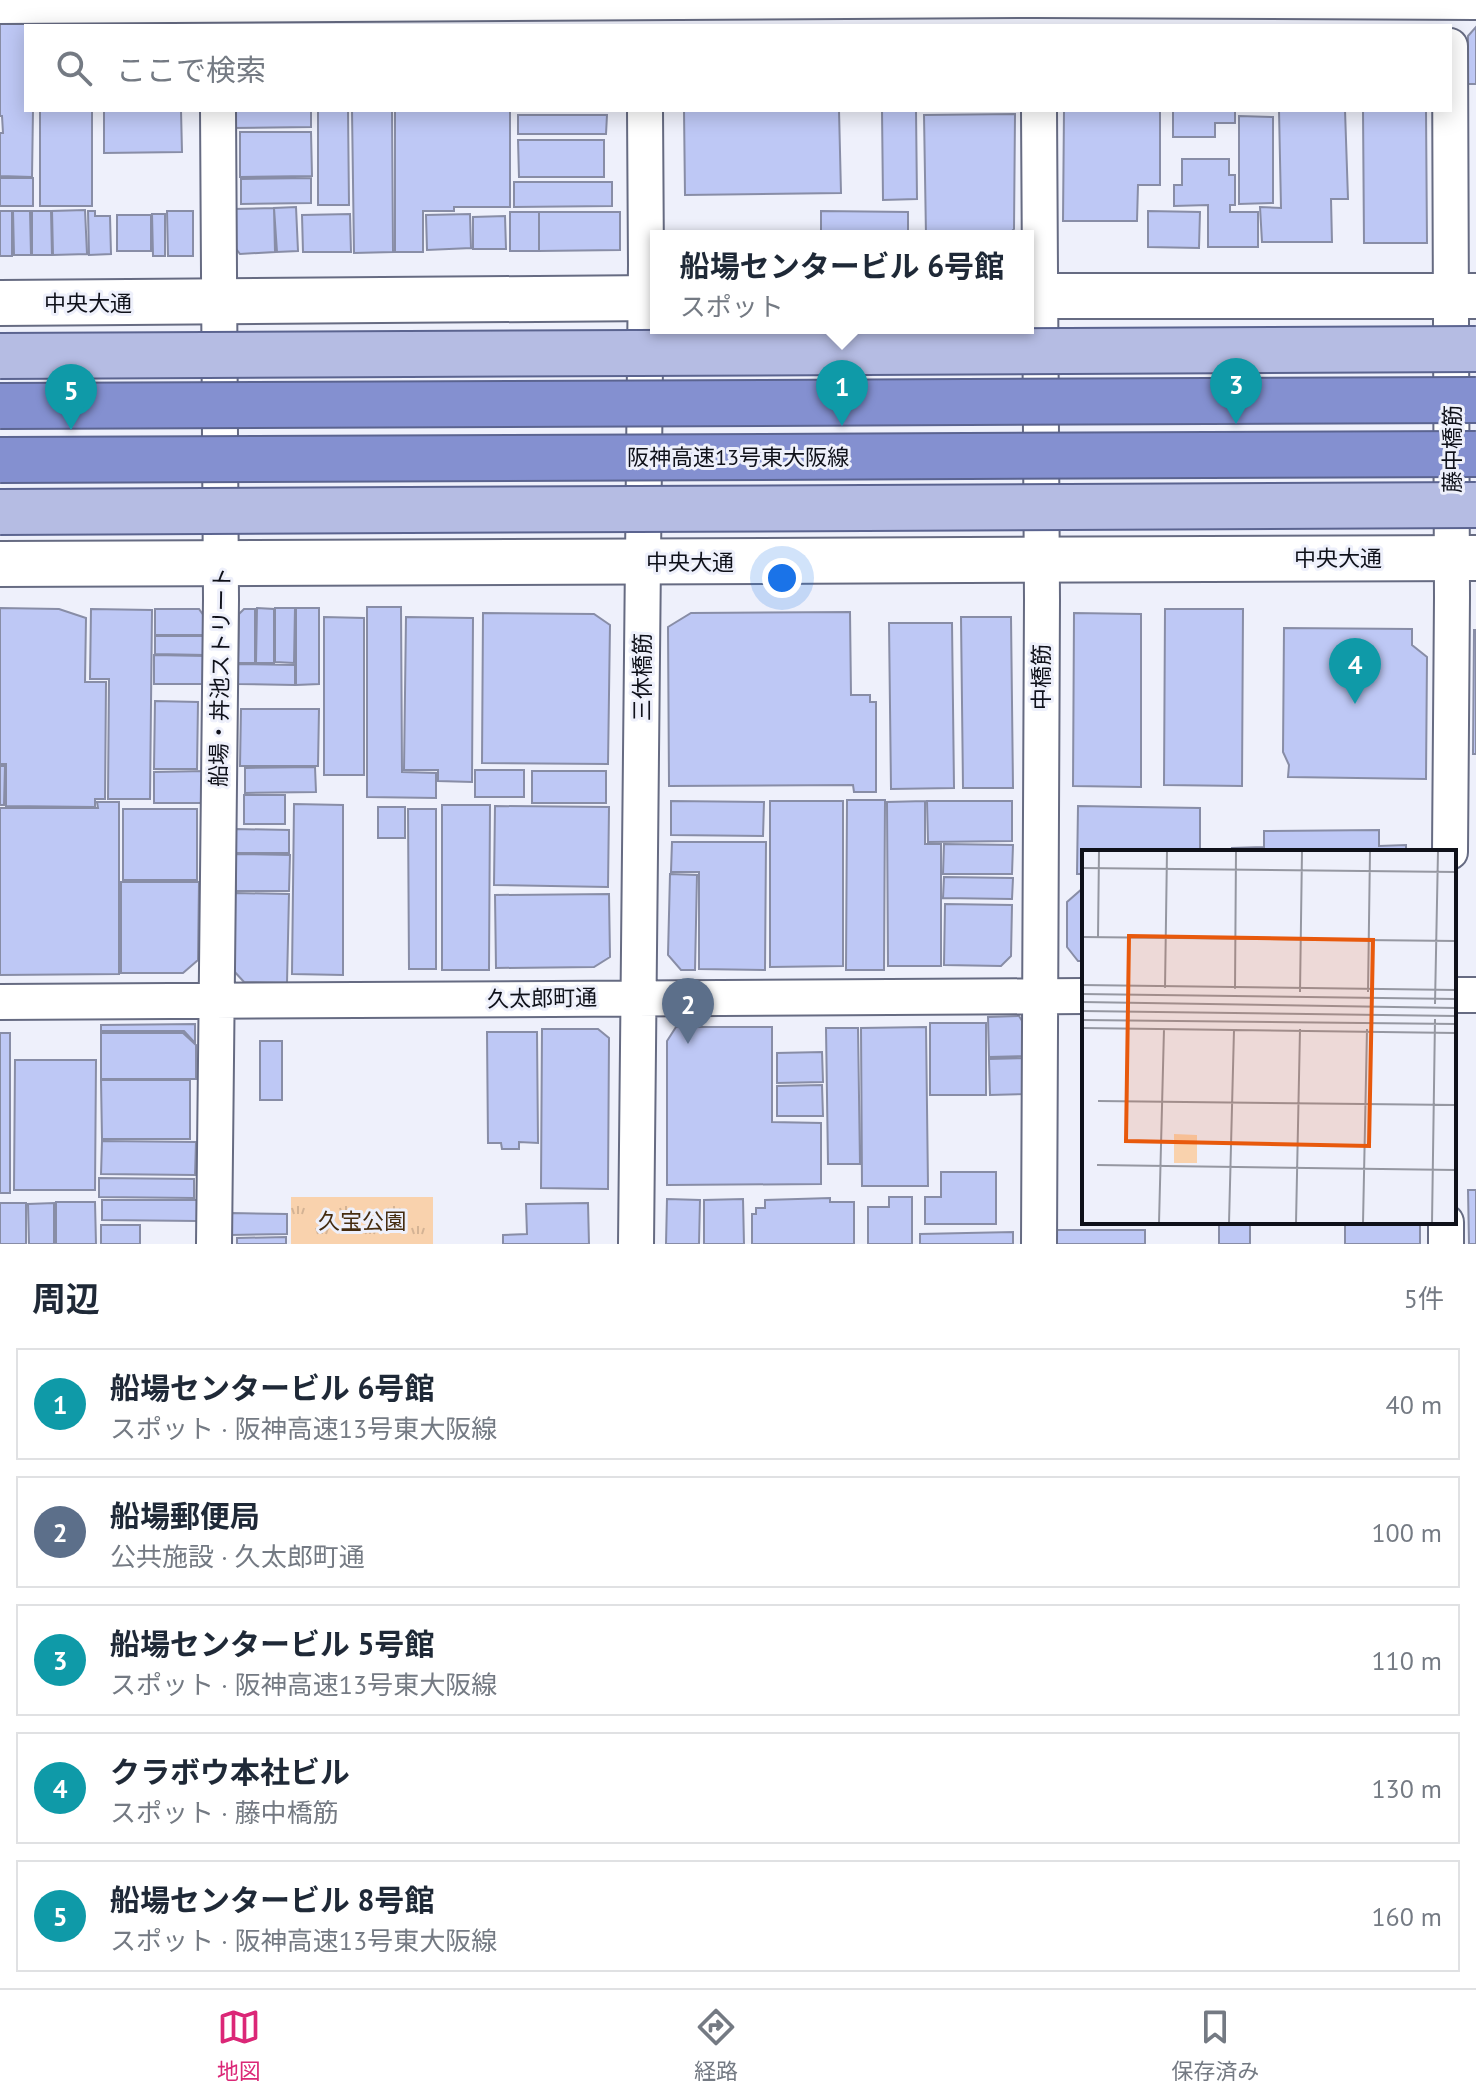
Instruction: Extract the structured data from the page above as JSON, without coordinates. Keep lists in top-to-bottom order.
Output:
{
  "streets": {
    "highway": ["阪神高速13号東大阪線"],
    "street": [
      "中央大通",
      "藤中橋筋",
      "船場・丼池ストリート",
      "三休橋筋",
      "中橋筋",
      "久太郎町通"
    ]
  },
  "crossings": [
    ["中央大通", "藤中橋筋"],
    ["中央大通", "船場・丼池ストリート"],
    ["中央大通", "三休橋筋"],
    ["中央大通", "中橋筋"],
    ["船場・丼池ストリート", "久太郎町通"],
    ["三休橋筋", "久太郎町通"],
    ["中橋筋", "久太郎町通"]
  ],
  "parks": ["久宝公園"],
  "page": {
    "search": "ここで検索",
    "popup": ["船場センタービル 6号館", "スポット"],
    "pins": [
      "3",
      "1",
      "5",
      "4",
      "2"
    ],
    "heading": ["周辺", "5件"],
    "list": [
      {
        "mark": "1",
        "name": "船場センタービル 6号館",
        "note": "スポット · 阪神高速13号東大阪線",
        "value": "40 m"
      },
      {
        "mark": "2",
        "name": "船場郵便局",
        "note": "公共施設 · 久太郎町通",
        "value": "100 m"
      },
      {
        "mark": "3",
        "name": "船場センタービル 5号館",
        "note": "スポット · 阪神高速13号東大阪線",
        "value": "110 m"
      },
      {
        "mark": "4",
        "name": "クラボウ本社ビル",
        "note": "スポット · 藤中橋筋",
        "value": "130 m"
      },
      {
        "mark": "5",
        "name": "船場センタービル 8号館",
        "note": "スポット · 阪神高速13号東大阪線",
        "value": "160 m"
      }
    ],
    "nav": ["地図", "経路", "保存済み"]
  }
}
